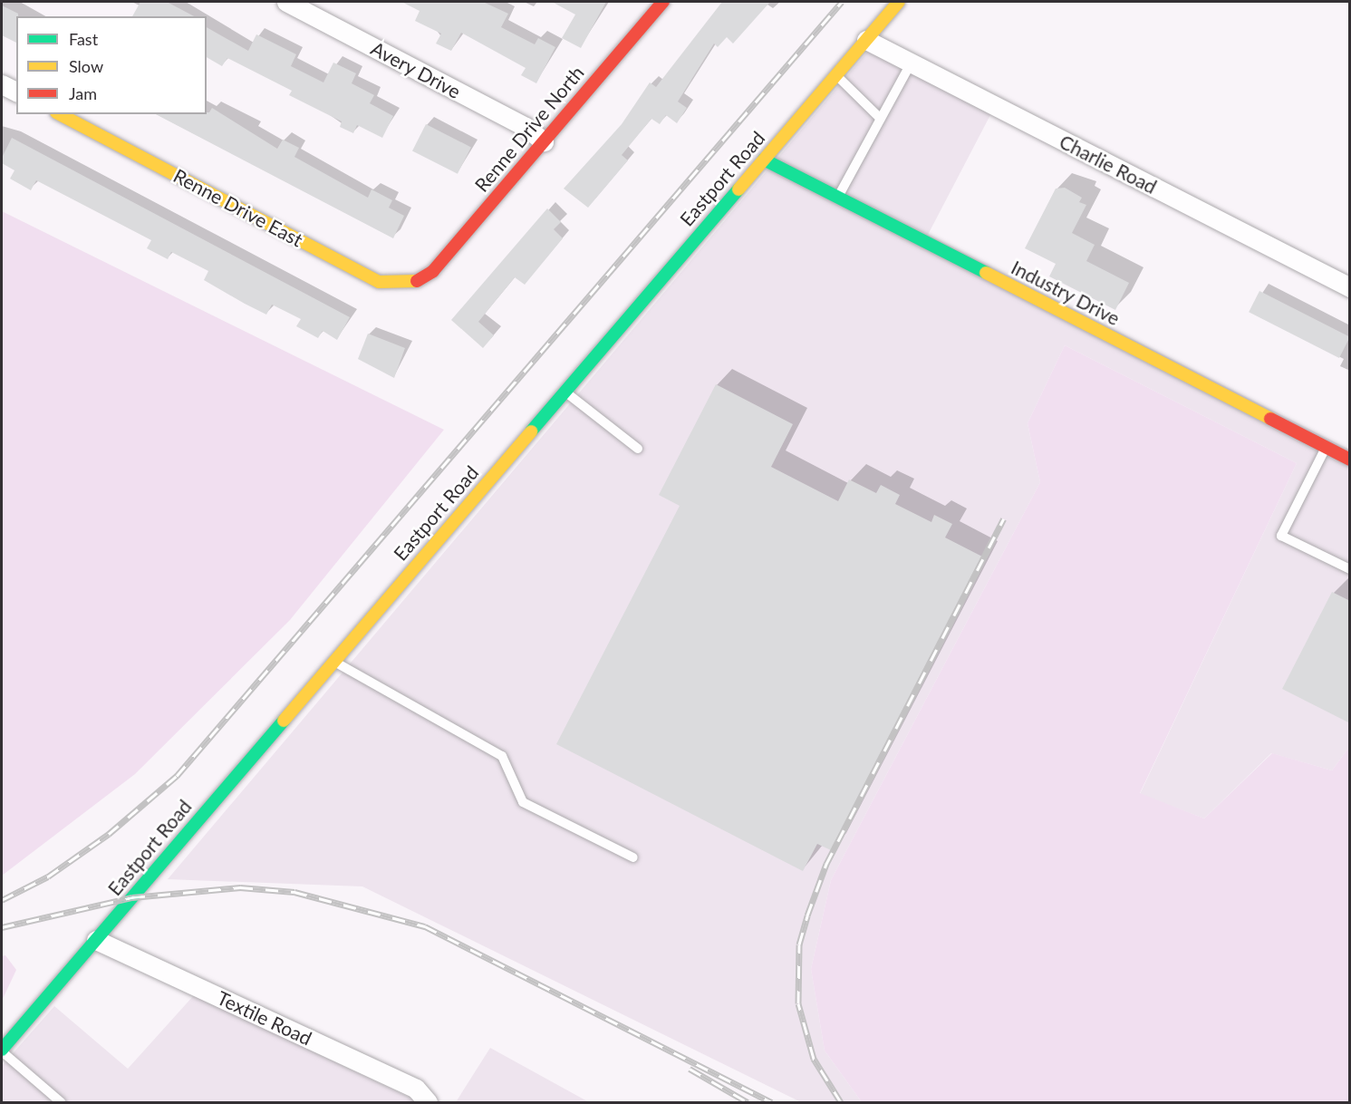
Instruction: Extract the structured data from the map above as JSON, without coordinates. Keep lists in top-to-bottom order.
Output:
{
  "streets": {
    "street": [
      "Avery Drive",
      "Renne Drive North",
      "Charlie Road",
      "Eastport Road",
      "Renne Drive East",
      "Industry Drive",
      "Textile Road"
    ]
  },
  "crossings": [
    ["Avery Drive", "Renne Drive North"],
    ["Renne Drive North", "Renne Drive East"],
    ["Charlie Road", "Eastport Road"],
    ["Eastport Road", "Industry Drive"],
    ["Eastport Road", "Textile Road"]
  ],
  "legend": ["Fast", "Slow", "Jam"]
}
